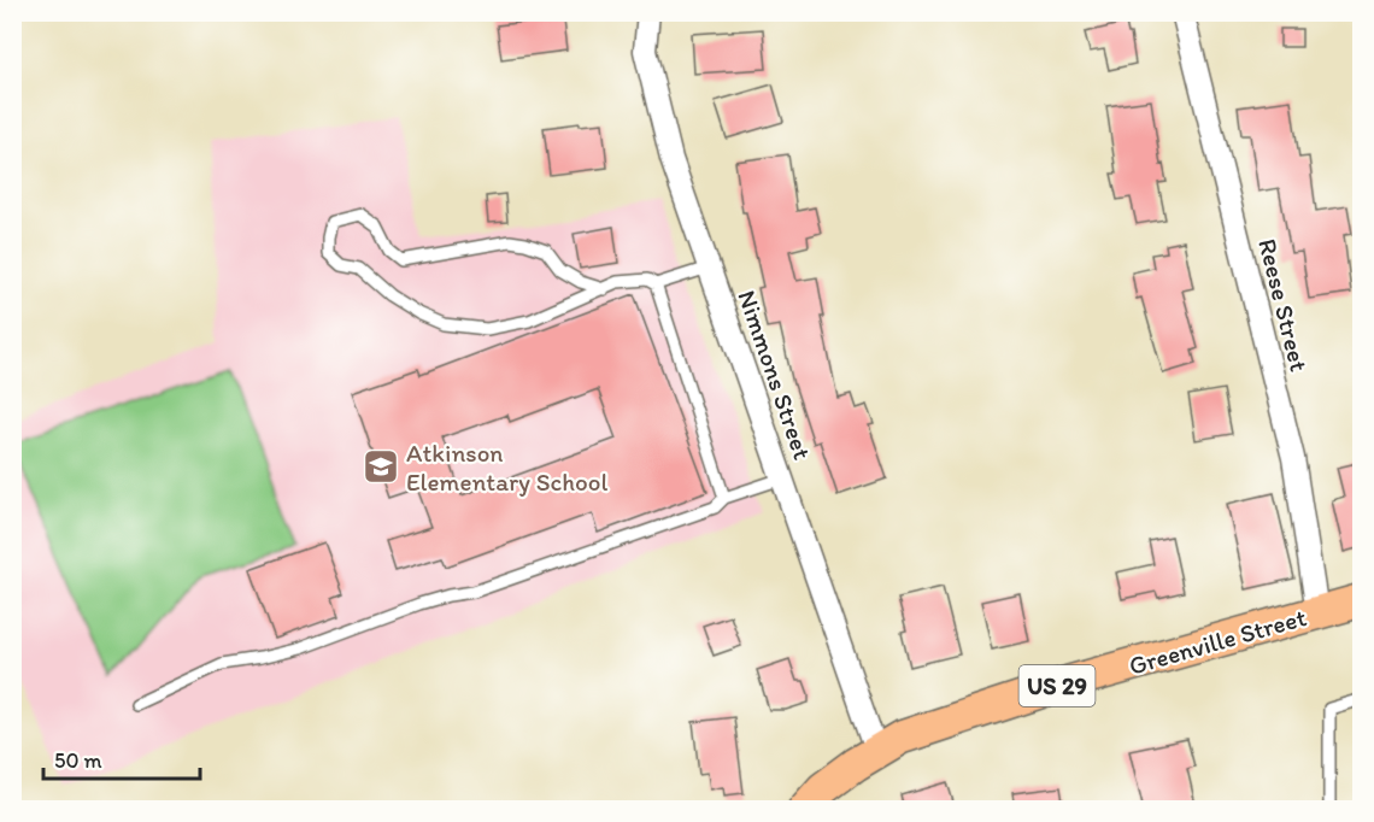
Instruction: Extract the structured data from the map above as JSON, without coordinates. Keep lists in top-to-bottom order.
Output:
{
  "streets": {
    "main road": ["Greenville Street", "US 29"],
    "street": ["Reese Street", "Nimmons Street"]
  },
  "crossings": [
    ["Reese Street", "Greenville Street"],
    ["Nimmons Street", "Greenville Street"]
  ],
  "places": {
    "school or university": ["Atkinson Elementary School"]
  },
  "scale_bar": "50 m"
}
